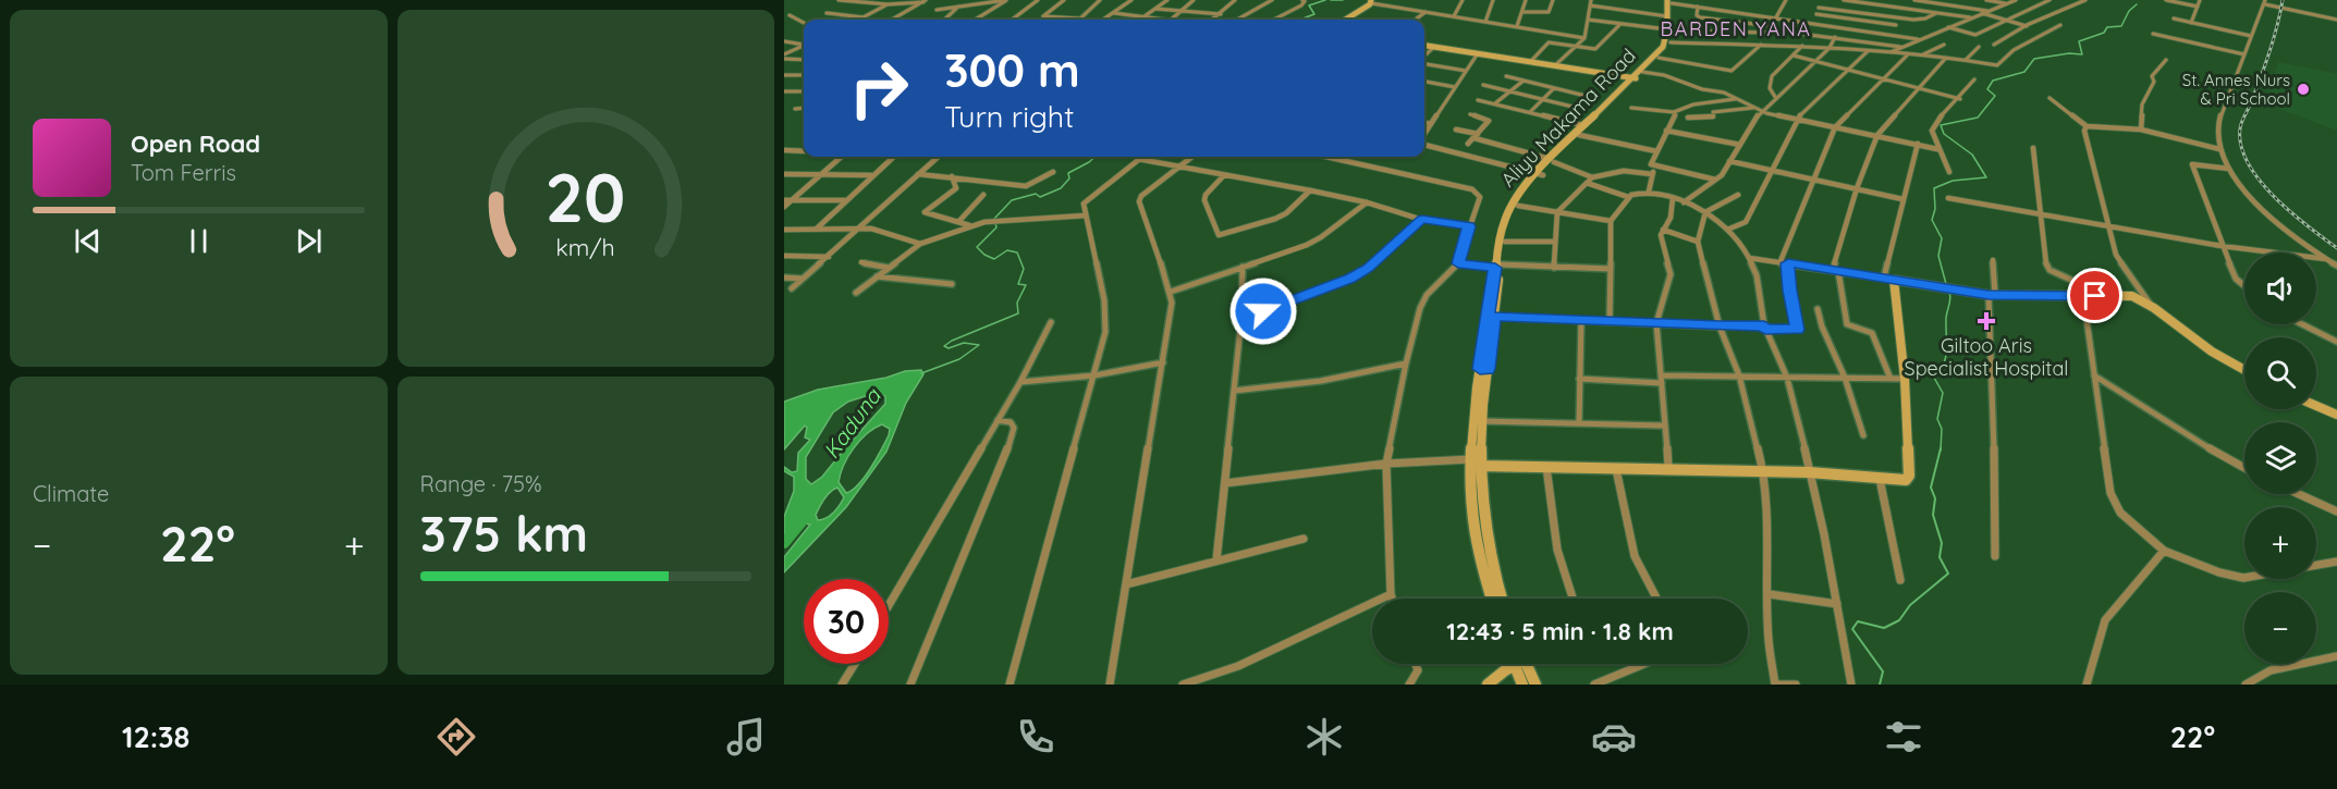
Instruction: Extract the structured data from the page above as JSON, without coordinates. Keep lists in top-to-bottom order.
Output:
{
  "streets": {
    "street": ["Aliyu Makama Road"]
  },
  "districts": ["BARDEN YANA"],
  "water": ["Kaduna"],
  "places": {
    "other": ["St. Annes Nurs & Pri School"],
    "health": ["Giltoo Aris Specialist Hospital"]
  },
  "page": {
    "turn": ["300 m", "Turn right"],
    "song": ["Open Road", "Tom Ferris"],
    "map_buttons": ["+", "−"],
    "tile": [
      "Climate",
      ["Range · 75%", "375 km"]
    ],
    "heat": ["−", "22°", "+"],
    "limit": "30",
    "trip": "12:43 · 5 min · 1.8 km",
    "tabs": ["12:38", "22°"],
    "gauge": ["20", "km/h"]
  }
}
